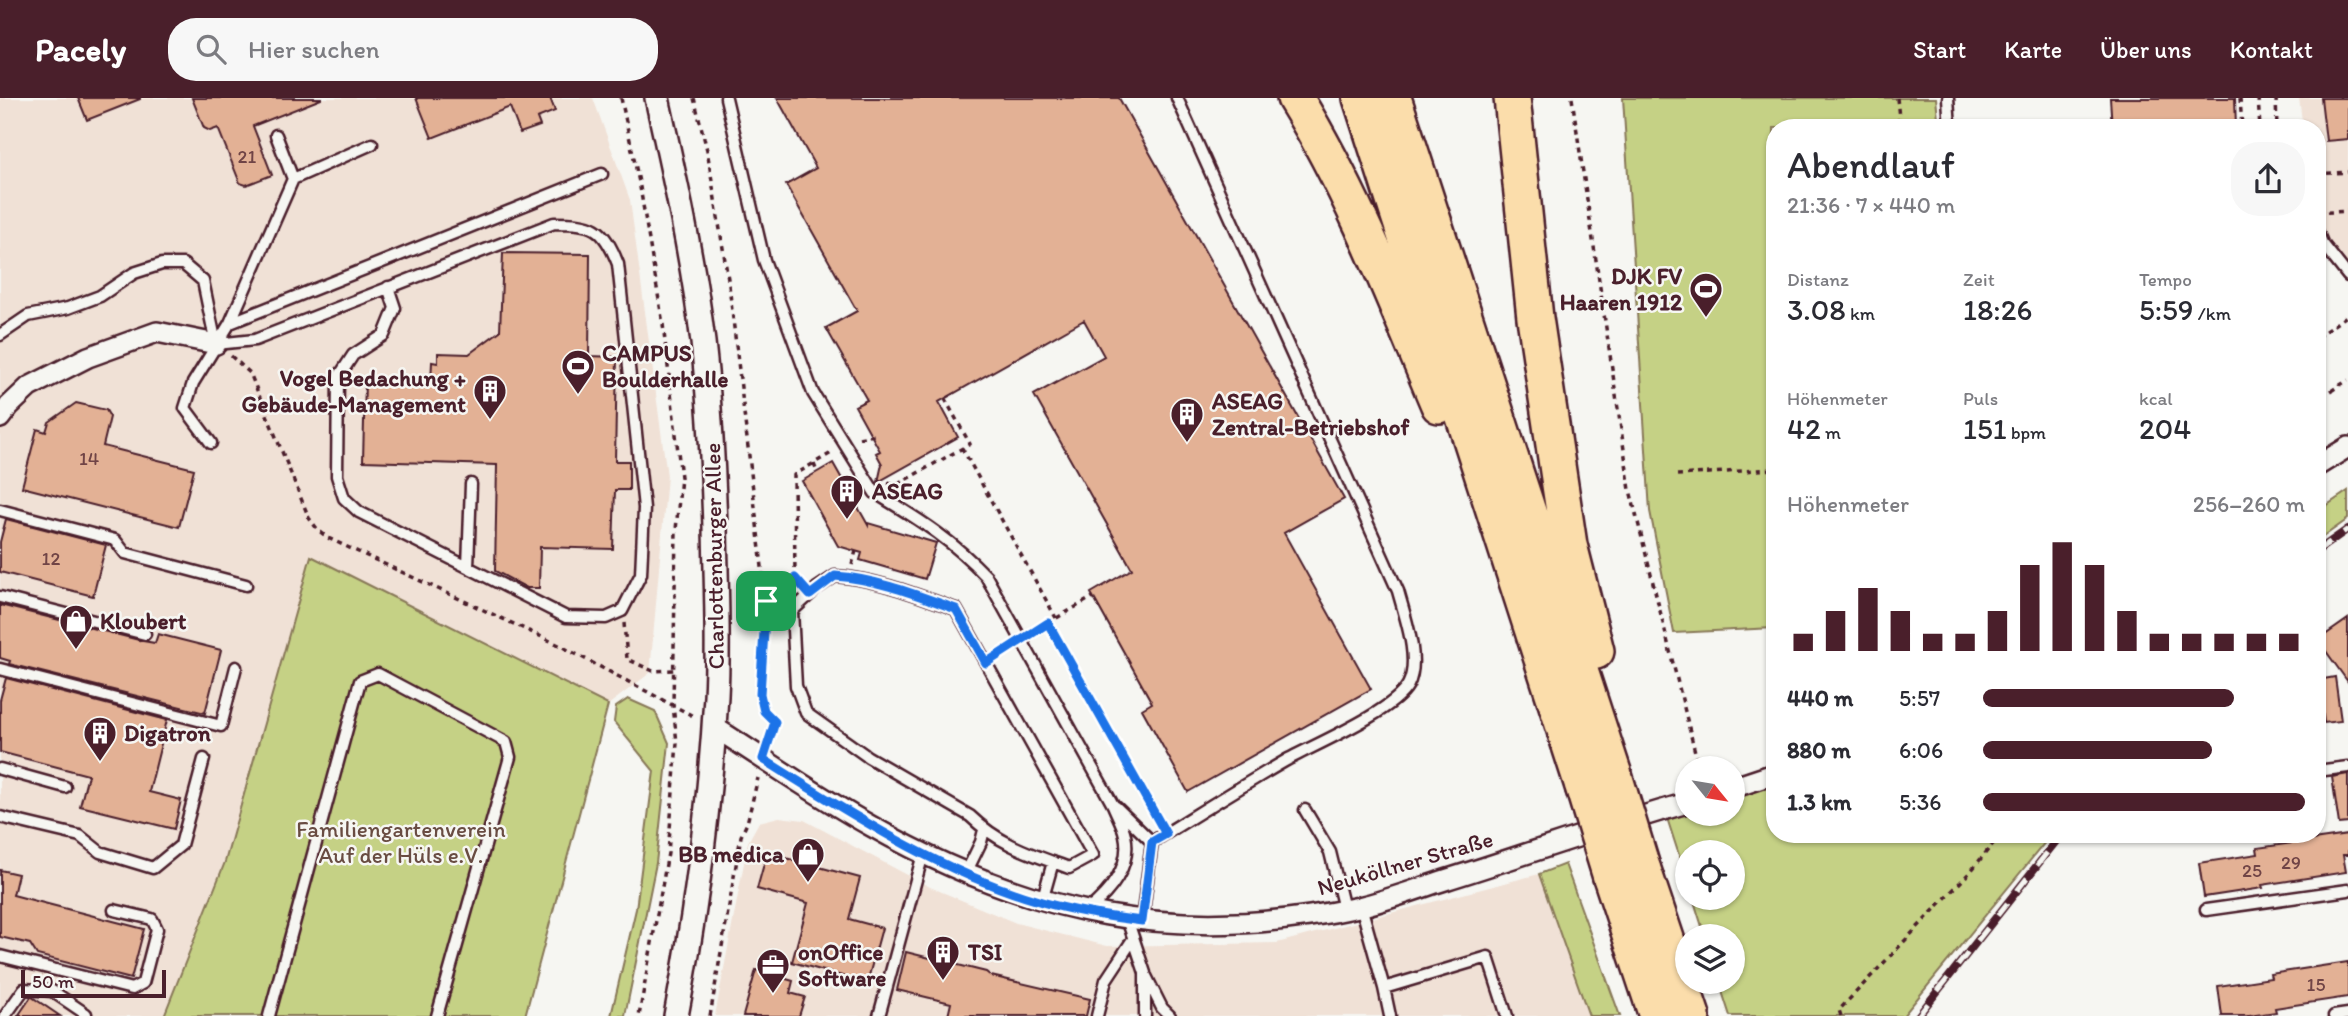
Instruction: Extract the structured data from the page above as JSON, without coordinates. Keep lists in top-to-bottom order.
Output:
{
  "streets": {
    "street": ["Charlottenburger Allee", "Neuköllner Straße"]
  },
  "crossings": [
    ["Charlottenburger Allee", "Neuköllner Straße"]
  ],
  "parks": ["Familiengartenverein Auf der Hüls e.V."],
  "places": {
    "sports": ["DJK FV Haaren 1912", "CAMPUS Boulderhalle"],
    "building": [
      "Vogel Bedachung + Gebäude-Management",
      "ASEAG Zentral-Betriebshof",
      "ASEAG",
      "Digatron",
      "TSI"
    ],
    "shop": ["Kloubert", "BB medica"],
    "office": ["onOffice Software"]
  },
  "house_numbers": [
    "21",
    "14",
    "12",
    "29",
    "25",
    "15"
  ],
  "scale_bar": "50 m",
  "north": "bottom right",
  "page": {
    "header": "Pacely",
    "search": "Hier suchen",
    "nav": [
      "Start",
      "Karte",
      "Über uns",
      "Kontakt"
    ],
    "heading": ["Abendlauf", "21:36 · 7 × 440 m"],
    "stats": [
      ["Distanz", "3.08 km"],
      ["Zeit", "18:26"],
      ["Tempo", "5:59 /km"],
      ["Höhenmeter", "42 m"],
      ["Puls", "151 bpm"],
      ["kcal", "204"]
    ],
    "chart": ["Höhenmeter", "256–260 m"],
    "list": [
      {
        "name": "440 m",
        "note": "5:57"
      },
      {
        "name": "880 m",
        "note": "6:06"
      },
      {
        "name": "1.3 km",
        "note": "5:36"
      }
    ],
    "scale": "50 m"
  }
}
